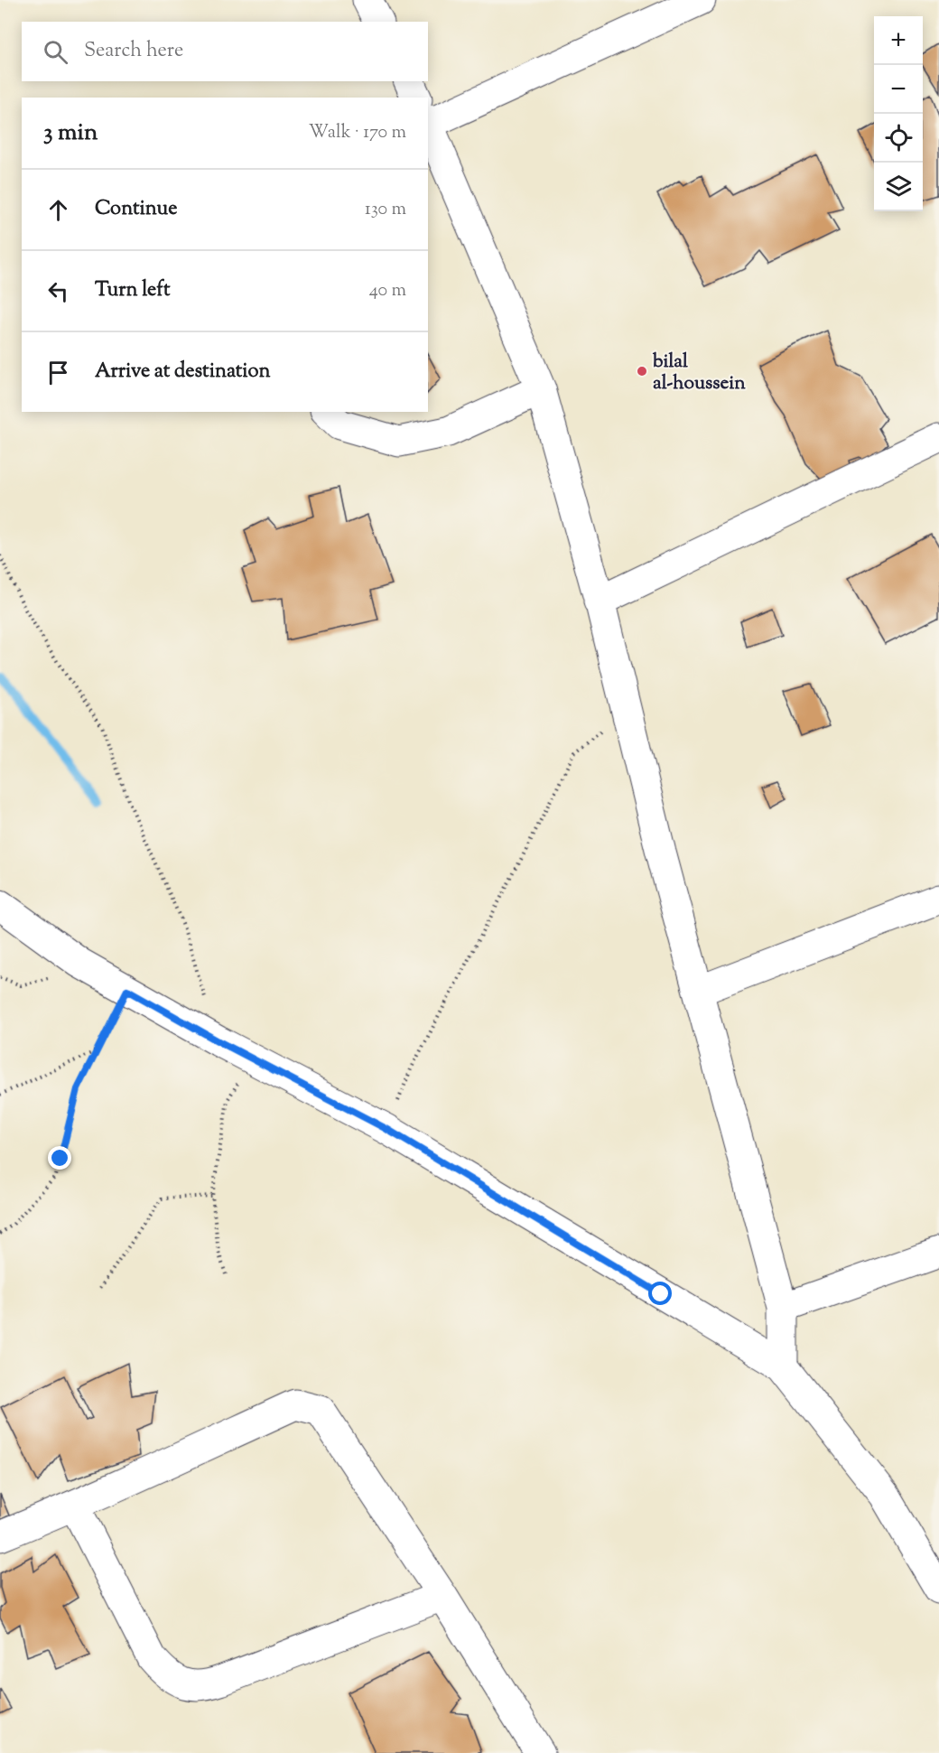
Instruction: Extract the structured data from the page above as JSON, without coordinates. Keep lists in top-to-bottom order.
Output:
{
  "places": ["bilal al-houssein"],
  "page": {
    "map_buttons": ["+", "−"],
    "search": "Search here",
    "heading": ["3 min", "Walk · 170 m"],
    "list": [
      ["Continue", "130 m"],
      ["Turn left", "40 m"],
      "Arrive at destination"
    ]
  }
}
